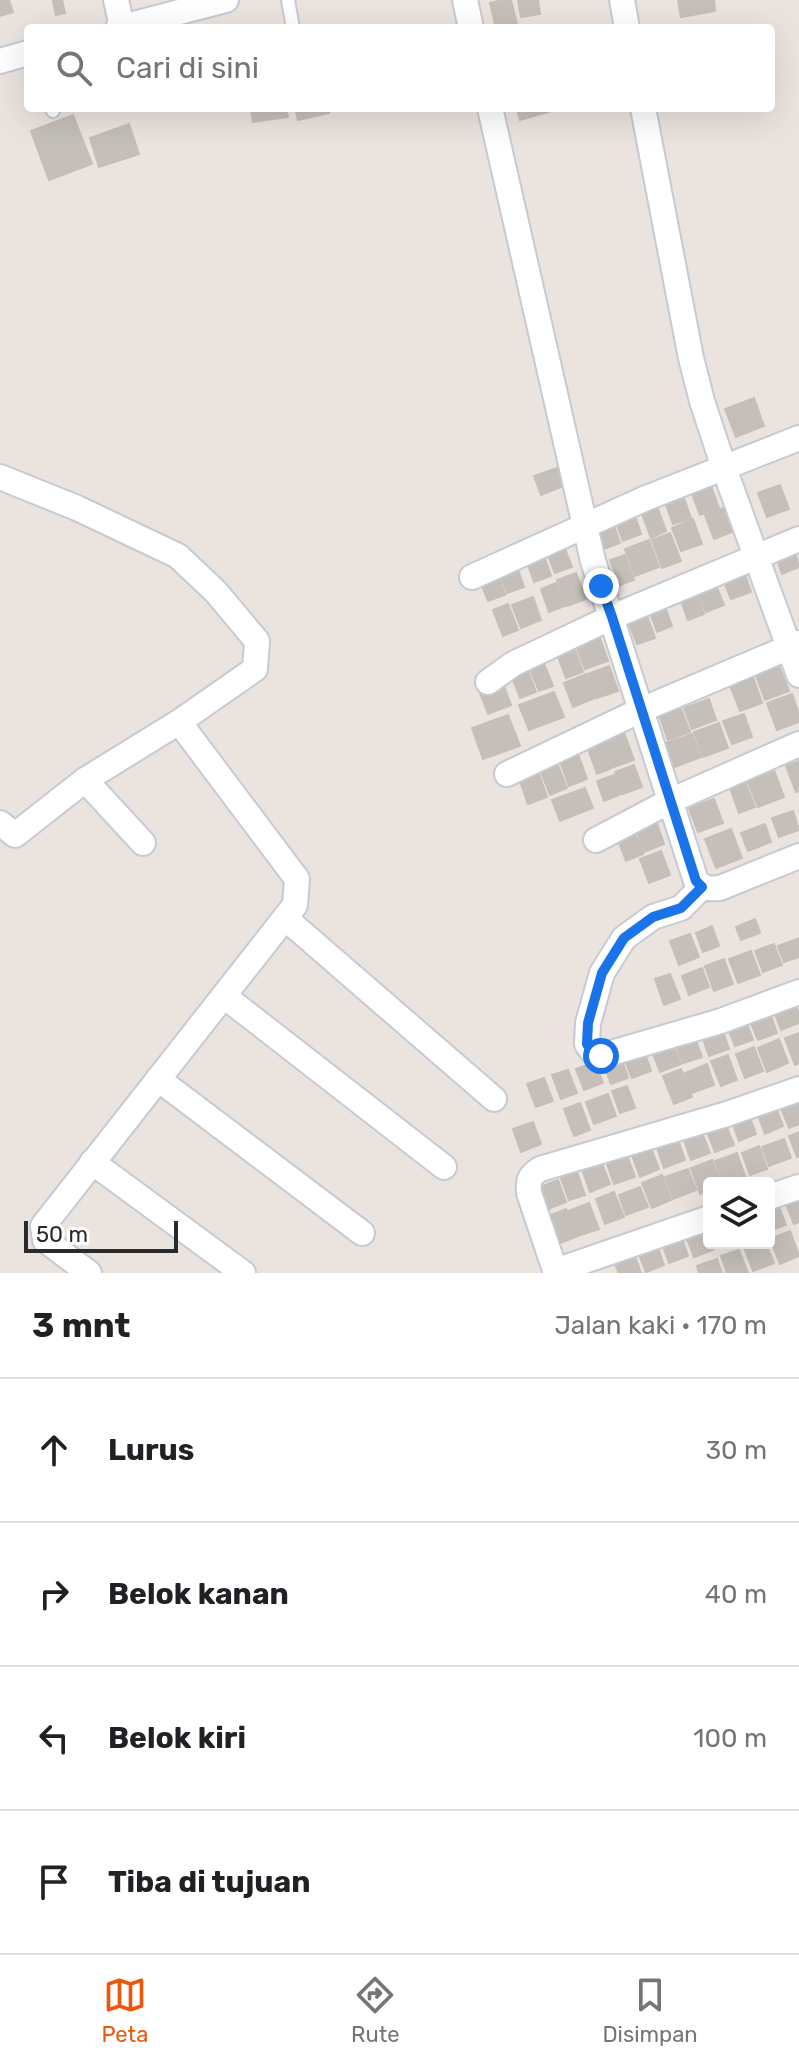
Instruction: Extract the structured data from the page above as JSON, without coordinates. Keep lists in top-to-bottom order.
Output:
{
  "scale_bar": "50 m",
  "page": {
    "search": "Cari di sini",
    "scale": "50 m",
    "heading": ["3 mnt", "Jalan kaki · 170 m"],
    "list": [
      ["Lurus", "30 m"],
      ["Belok kanan", "40 m"],
      ["Belok kiri", "100 m"],
      "Tiba di tujuan"
    ],
    "nav": ["Peta", "Rute", "Disimpan"]
  }
}
